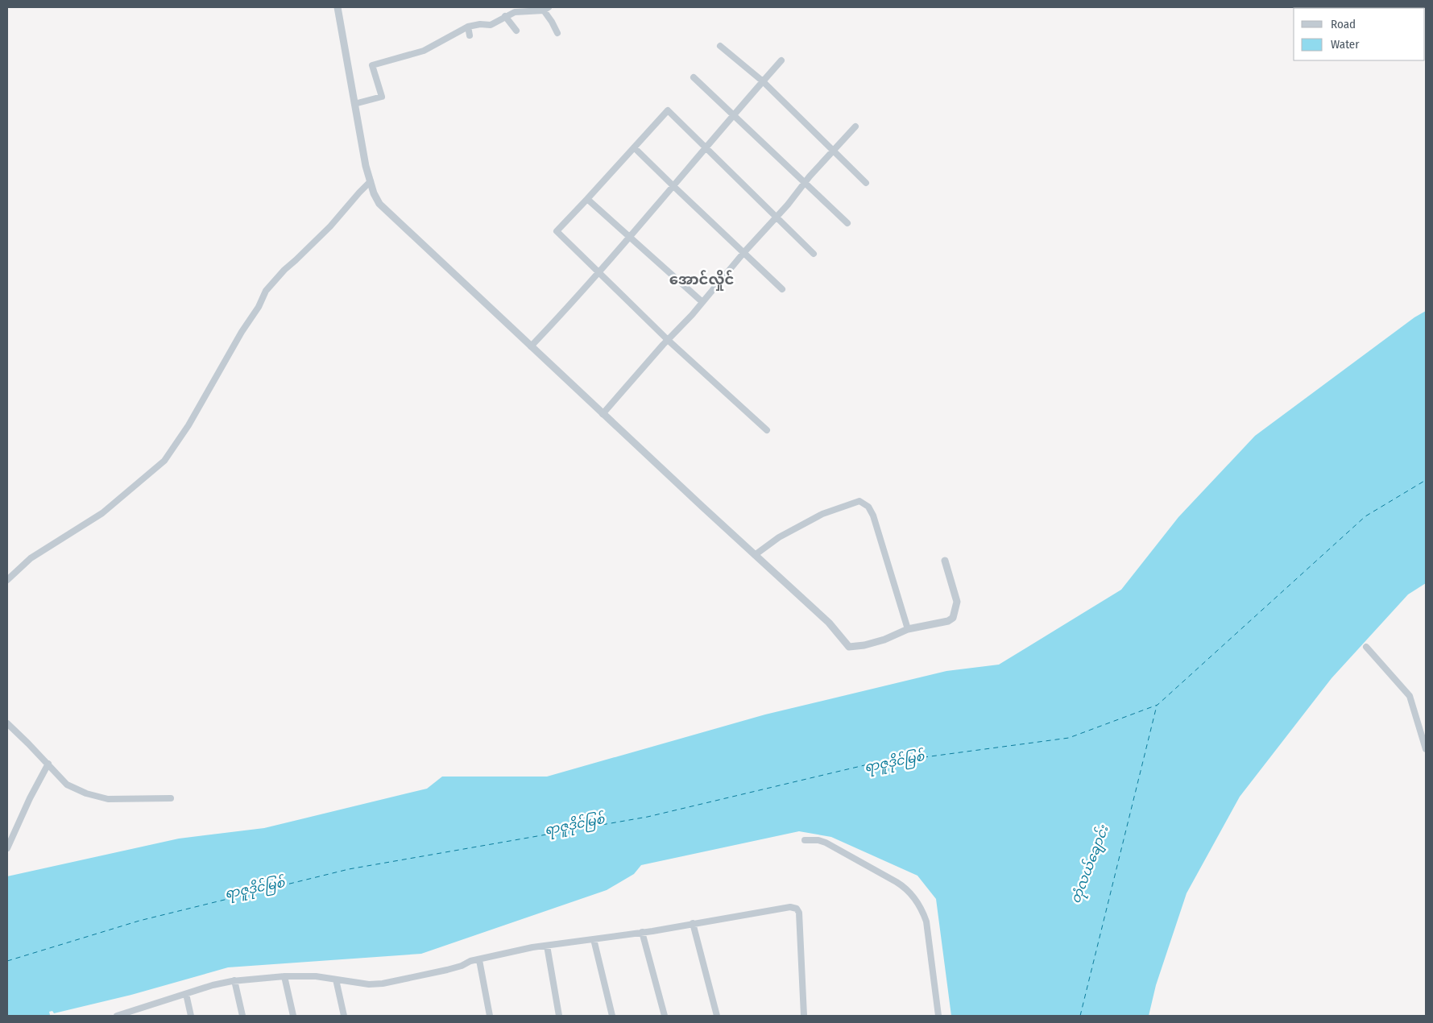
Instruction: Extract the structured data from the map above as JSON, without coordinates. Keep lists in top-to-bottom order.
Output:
{
  "districts": ["အောင်လှိုင်"],
  "water": ["ရာဇူဒိုင်မြစ်", "တုံလယ်ချောင်း"],
  "legend": ["Road", "Water"]
}
